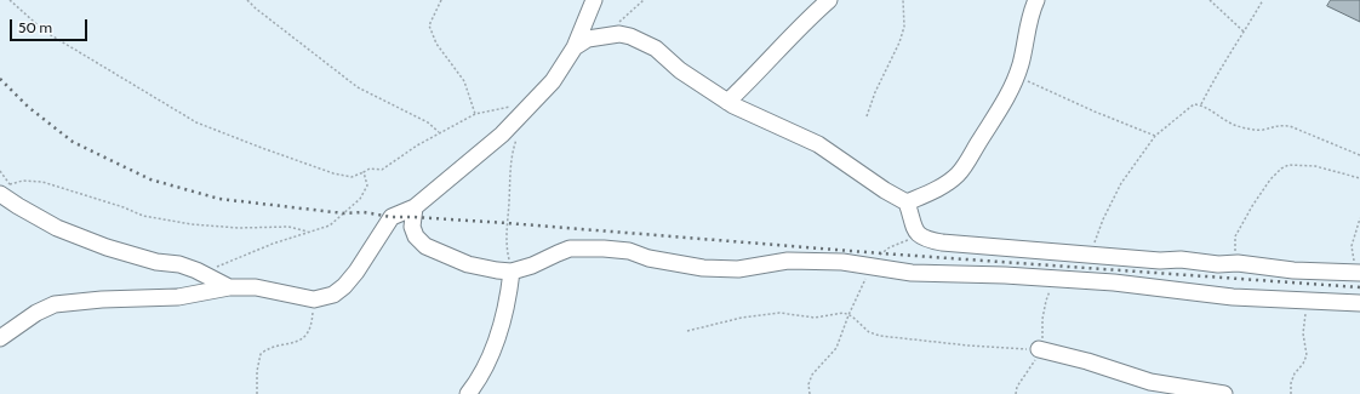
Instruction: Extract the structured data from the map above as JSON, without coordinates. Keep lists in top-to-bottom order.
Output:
{
  "scale_bar": "50 m"
}
